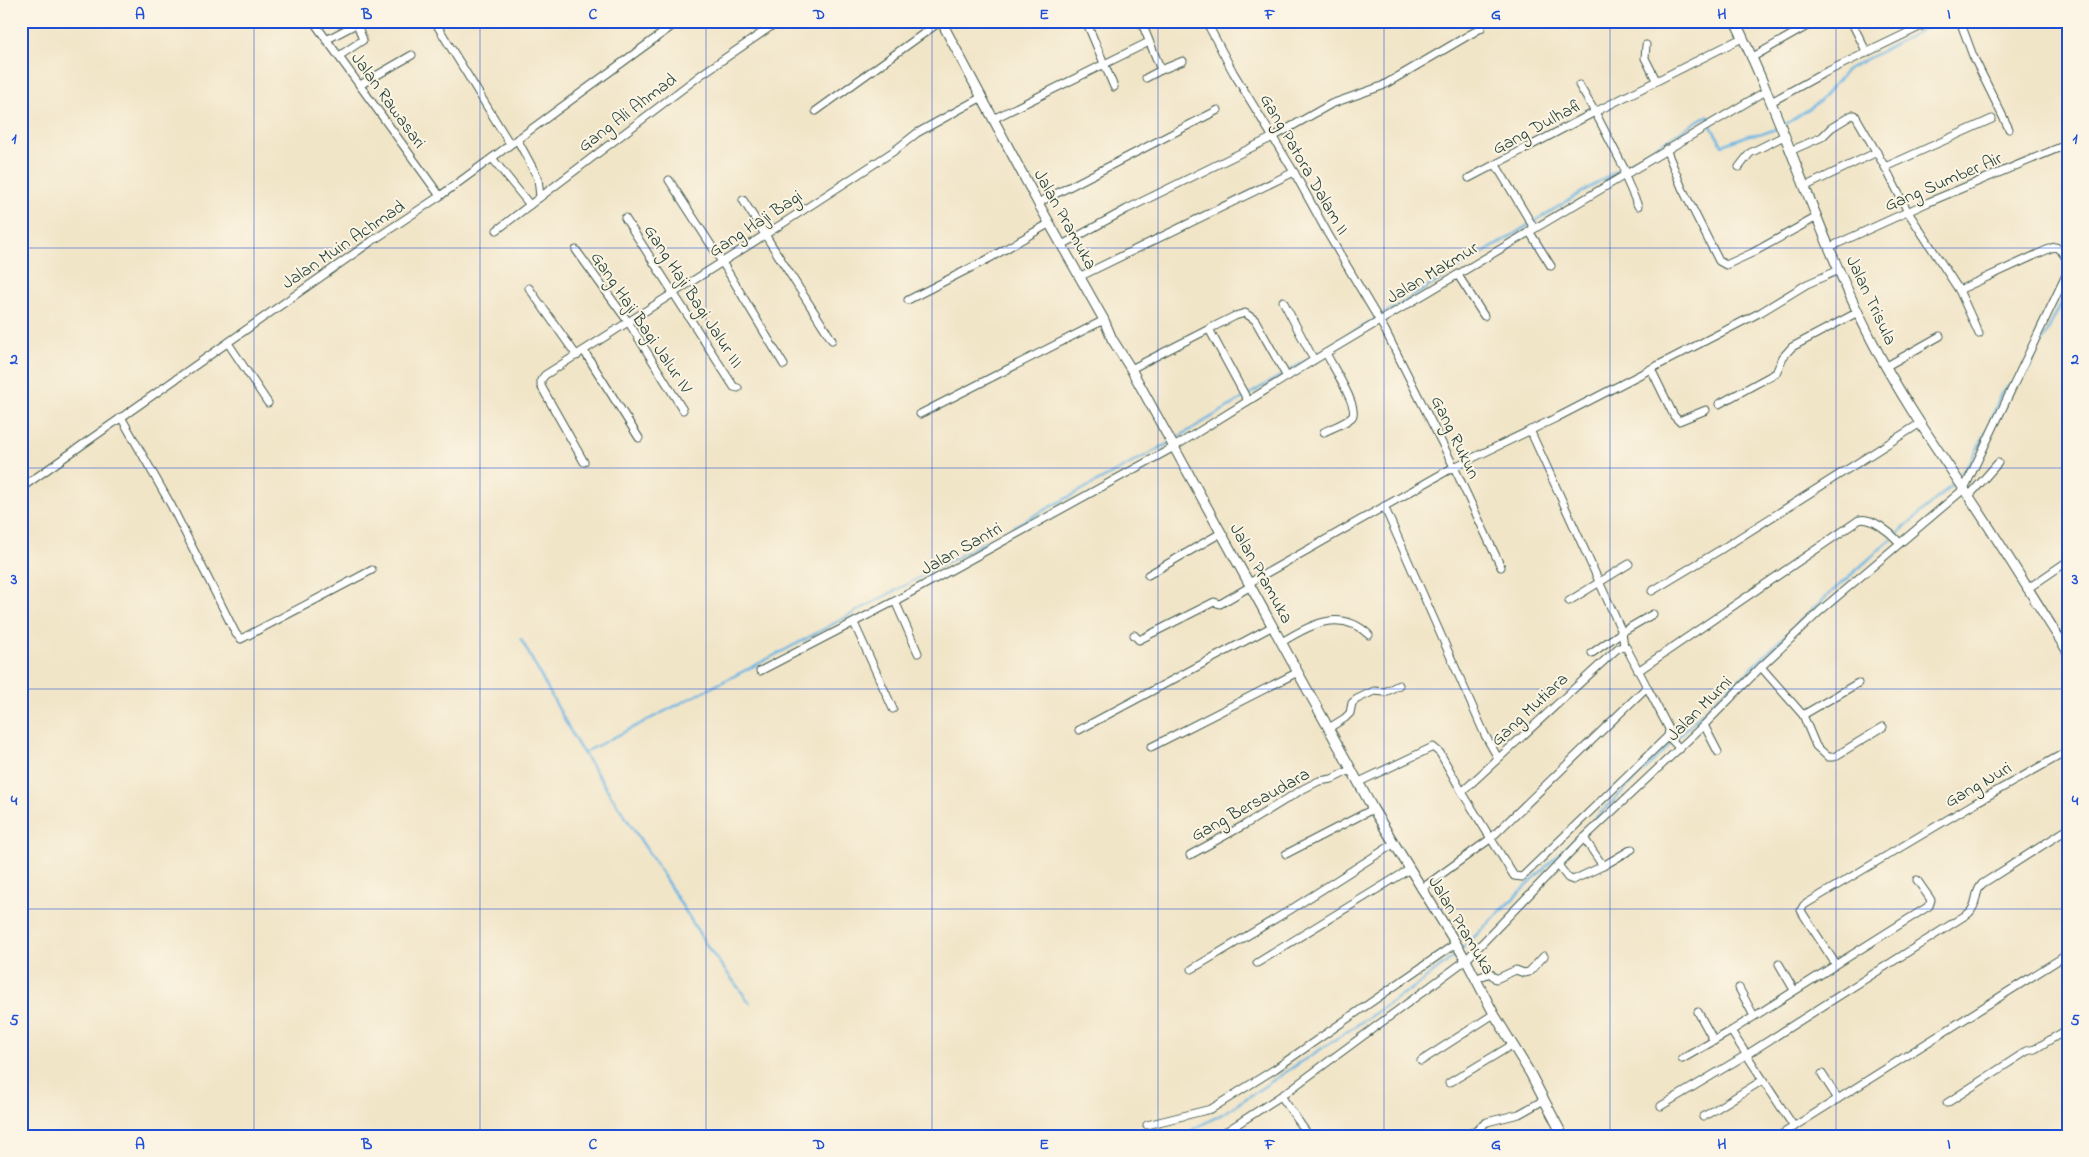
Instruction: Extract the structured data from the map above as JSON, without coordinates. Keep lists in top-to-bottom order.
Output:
{
  "streets": {
    "street": [
      "Jalan Rawasari",
      "Gang Ali Ahmad",
      "Gang Dulhafi",
      "Gang Patora Dalam II",
      "Gang Sumber Air",
      "Jalan Pramuka",
      "Gang Haji Bagi",
      "Jalan Muin Achmad",
      "Jalan Makmur",
      "Gang Haji Bagi Jalur III",
      "Jalan Trisula",
      "Gang Haji Bagi Jalur IV",
      "Gang Rukun",
      "Jalan Santri",
      "Jalan Murni",
      "Gang Mutiara",
      "Gang Nuri",
      "Gang Bersaudara"
    ]
  },
  "crossings": [
    ["Jalan Rawasari", "Jalan Muin Achmad"],
    ["Gang Dulhafi", "Jalan Makmur"],
    ["Gang Patora Dalam II", "Jalan Makmur"],
    ["Gang Patora Dalam II", "Gang Rukun"],
    ["Gang Sumber Air", "Jalan Trisula"],
    ["Jalan Pramuka", "Gang Haji Bagi"],
    ["Jalan Pramuka", "Jalan Makmur"],
    ["Jalan Pramuka", "Jalan Santri"],
    ["Jalan Pramuka", "Jalan Murni"],
    ["Jalan Pramuka", "Gang Bersaudara"],
    ["Gang Haji Bagi", "Gang Haji Bagi Jalur III"],
    ["Gang Haji Bagi", "Gang Haji Bagi Jalur IV"],
    ["Jalan Makmur", "Jalan Trisula"],
    ["Jalan Makmur", "Gang Rukun"],
    ["Jalan Makmur", "Jalan Santri"],
    ["Jalan Trisula", "Jalan Murni"]
  ],
  "grid": {
    "columns": [
      "A",
      "B",
      "C",
      "D",
      "E",
      "F",
      "G",
      "H",
      "I"
    ],
    "rows": [
      "1",
      "2",
      "3",
      "4",
      "5"
    ]
  }
}
